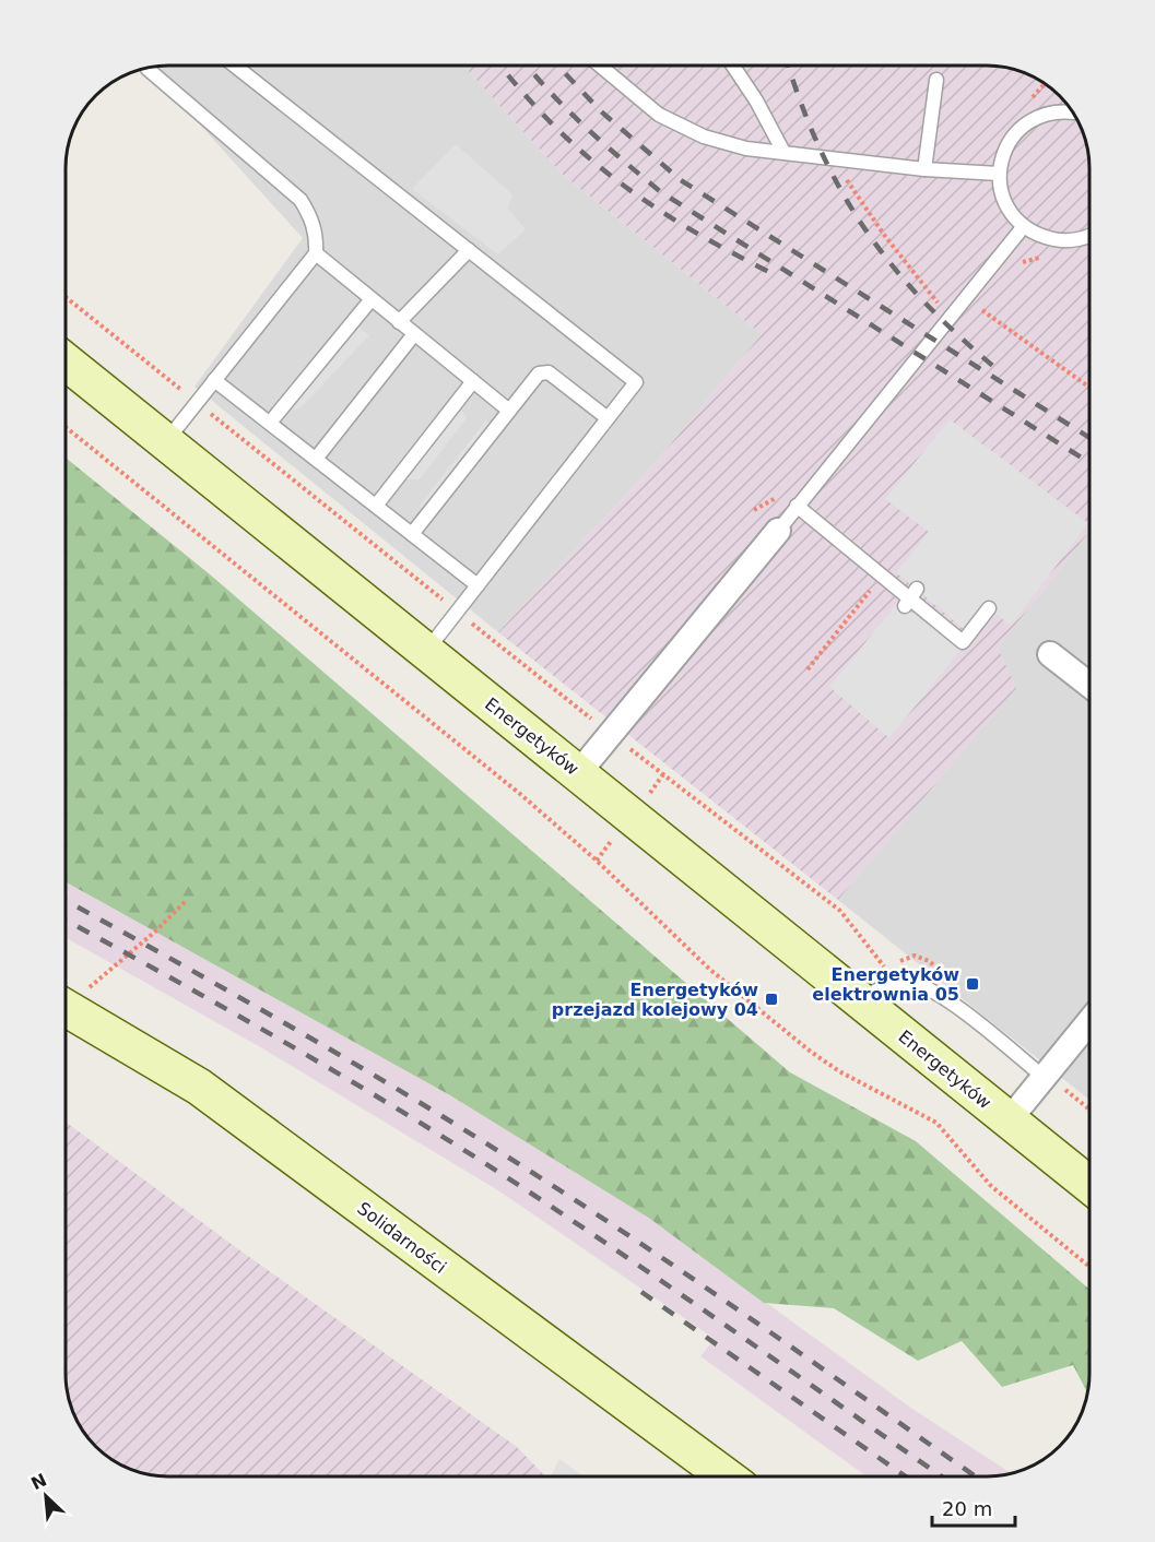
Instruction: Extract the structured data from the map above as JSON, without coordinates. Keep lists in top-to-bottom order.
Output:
{
  "streets": {
    "main road": ["Energetyków", "Solidarności"]
  },
  "places": {
    "transit": ["Energetyków elektrownia 05", "Energetyków przejazd kolejowy 04"]
  },
  "scale_bar": "20 m",
  "north": "top left"
}
